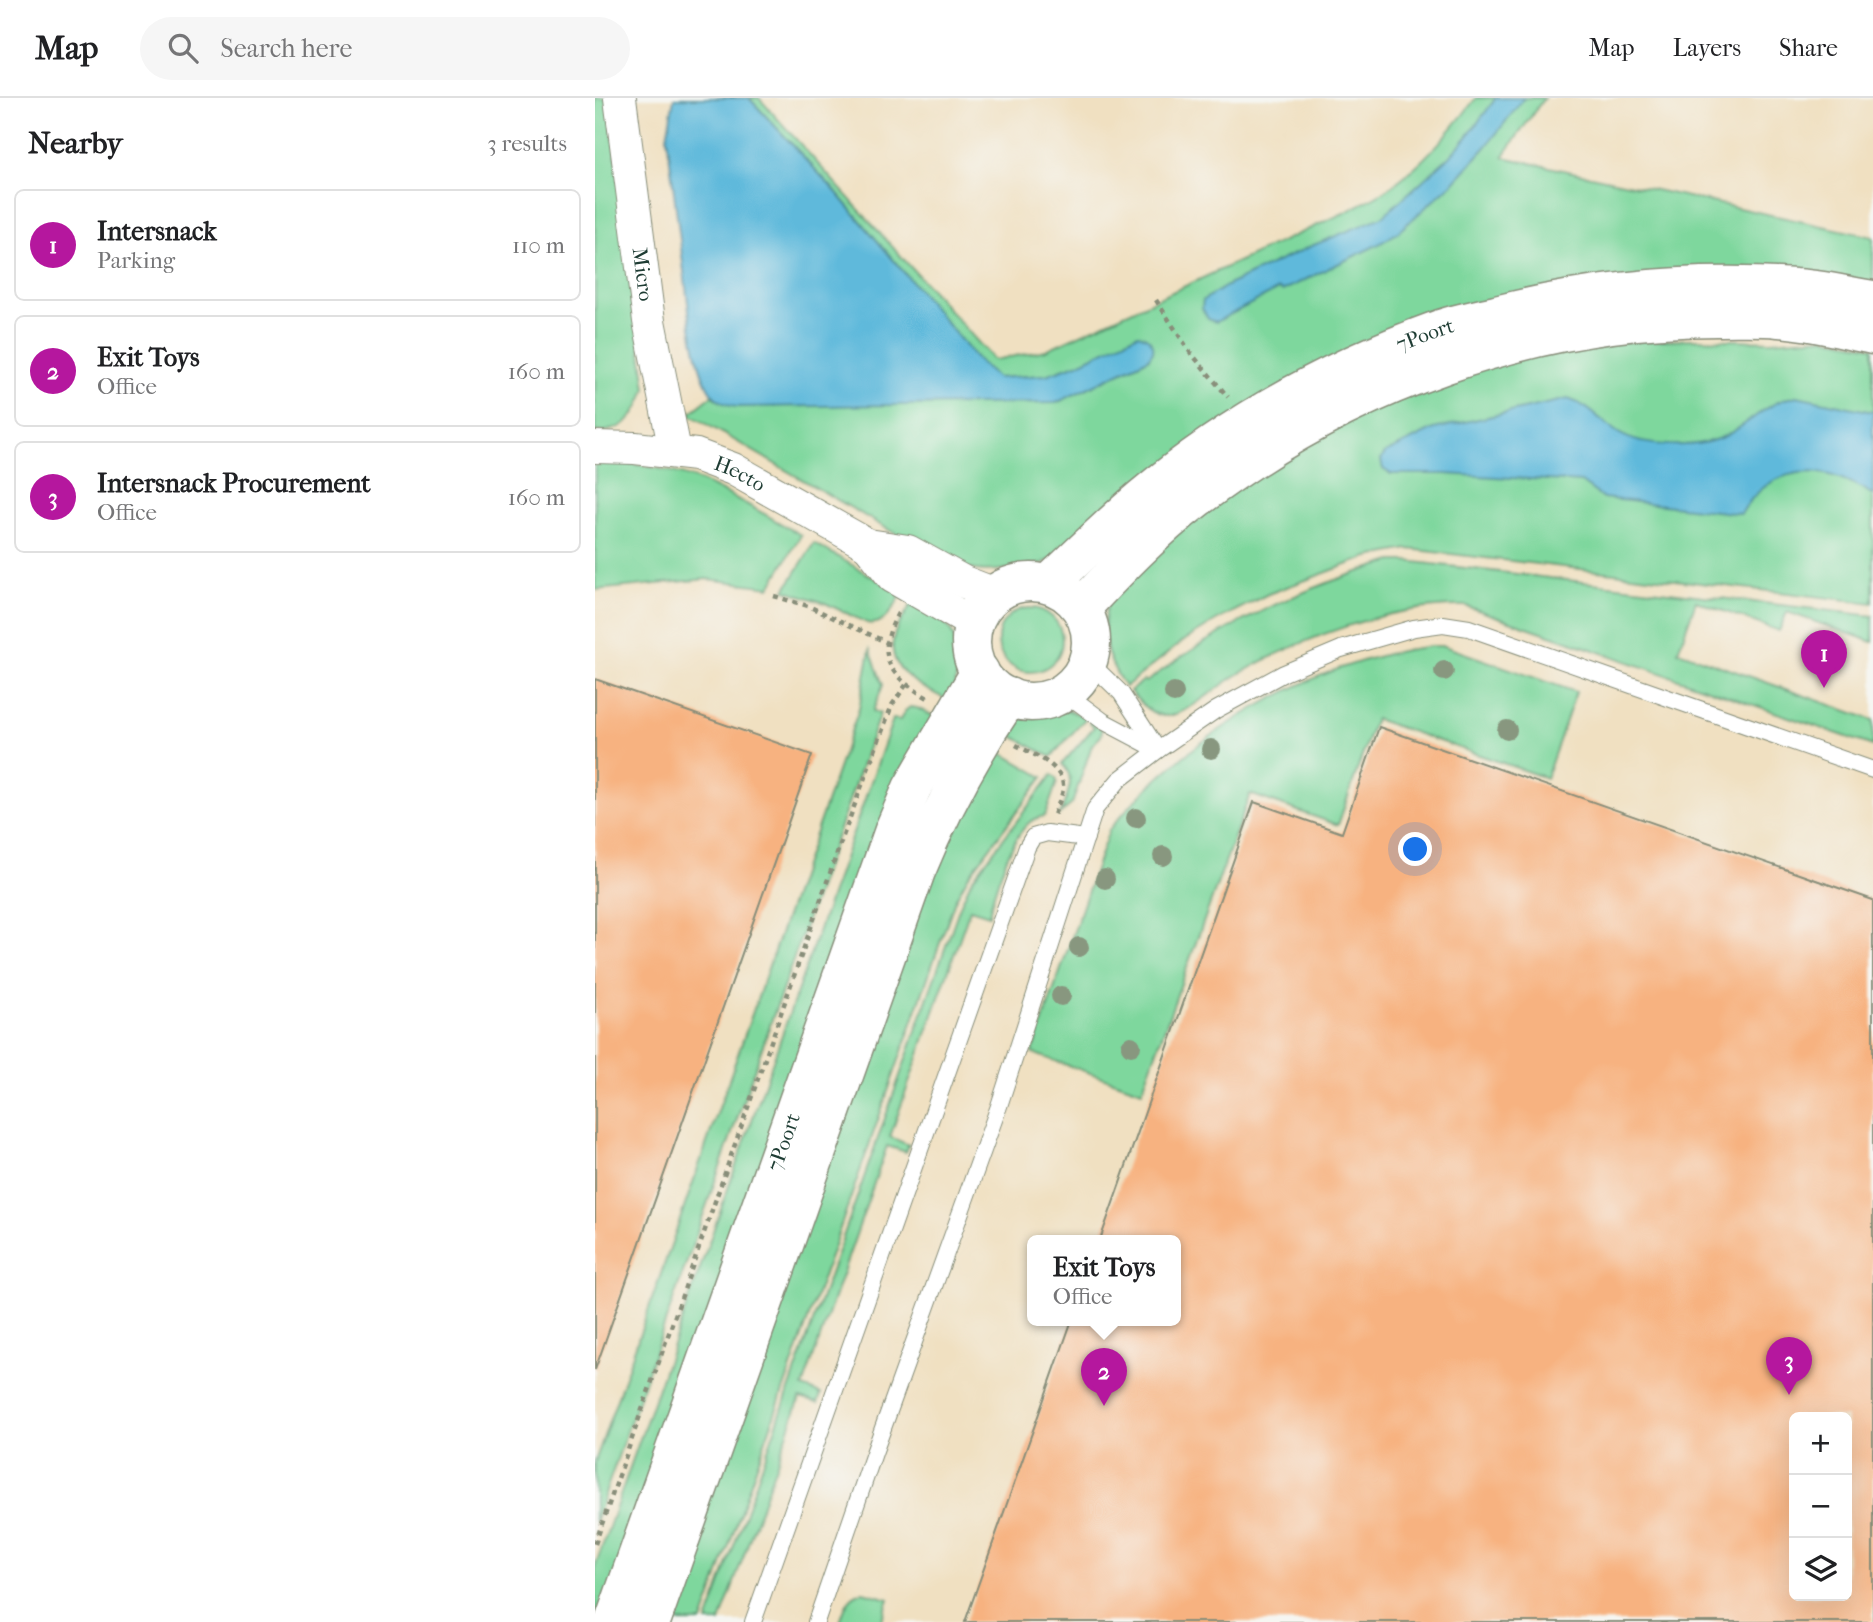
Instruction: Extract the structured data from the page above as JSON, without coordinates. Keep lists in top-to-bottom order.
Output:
{
  "streets": {
    "street": ["Micro", "7Poort", "Hecto"]
  },
  "crossings": [
    ["Micro", "Hecto"],
    ["7Poort", "Hecto"]
  ],
  "page": {
    "header": "Map",
    "search": "Search here",
    "nav": ["Map", "Layers", "Share"],
    "heading": ["Nearby", "3 results"],
    "list": [
      {
        "mark": "1",
        "name": "Intersnack",
        "note": "Parking",
        "value": "110 m"
      },
      {
        "mark": "2",
        "name": "Exit Toys",
        "note": "Office",
        "value": "160 m"
      },
      {
        "mark": "3",
        "name": "Intersnack Procurement",
        "note": "Office",
        "value": "160 m"
      }
    ],
    "pins": ["1", "3", "2"],
    "popup": ["Exit Toys", "Office"],
    "map_buttons": ["+", "−"]
  }
}
